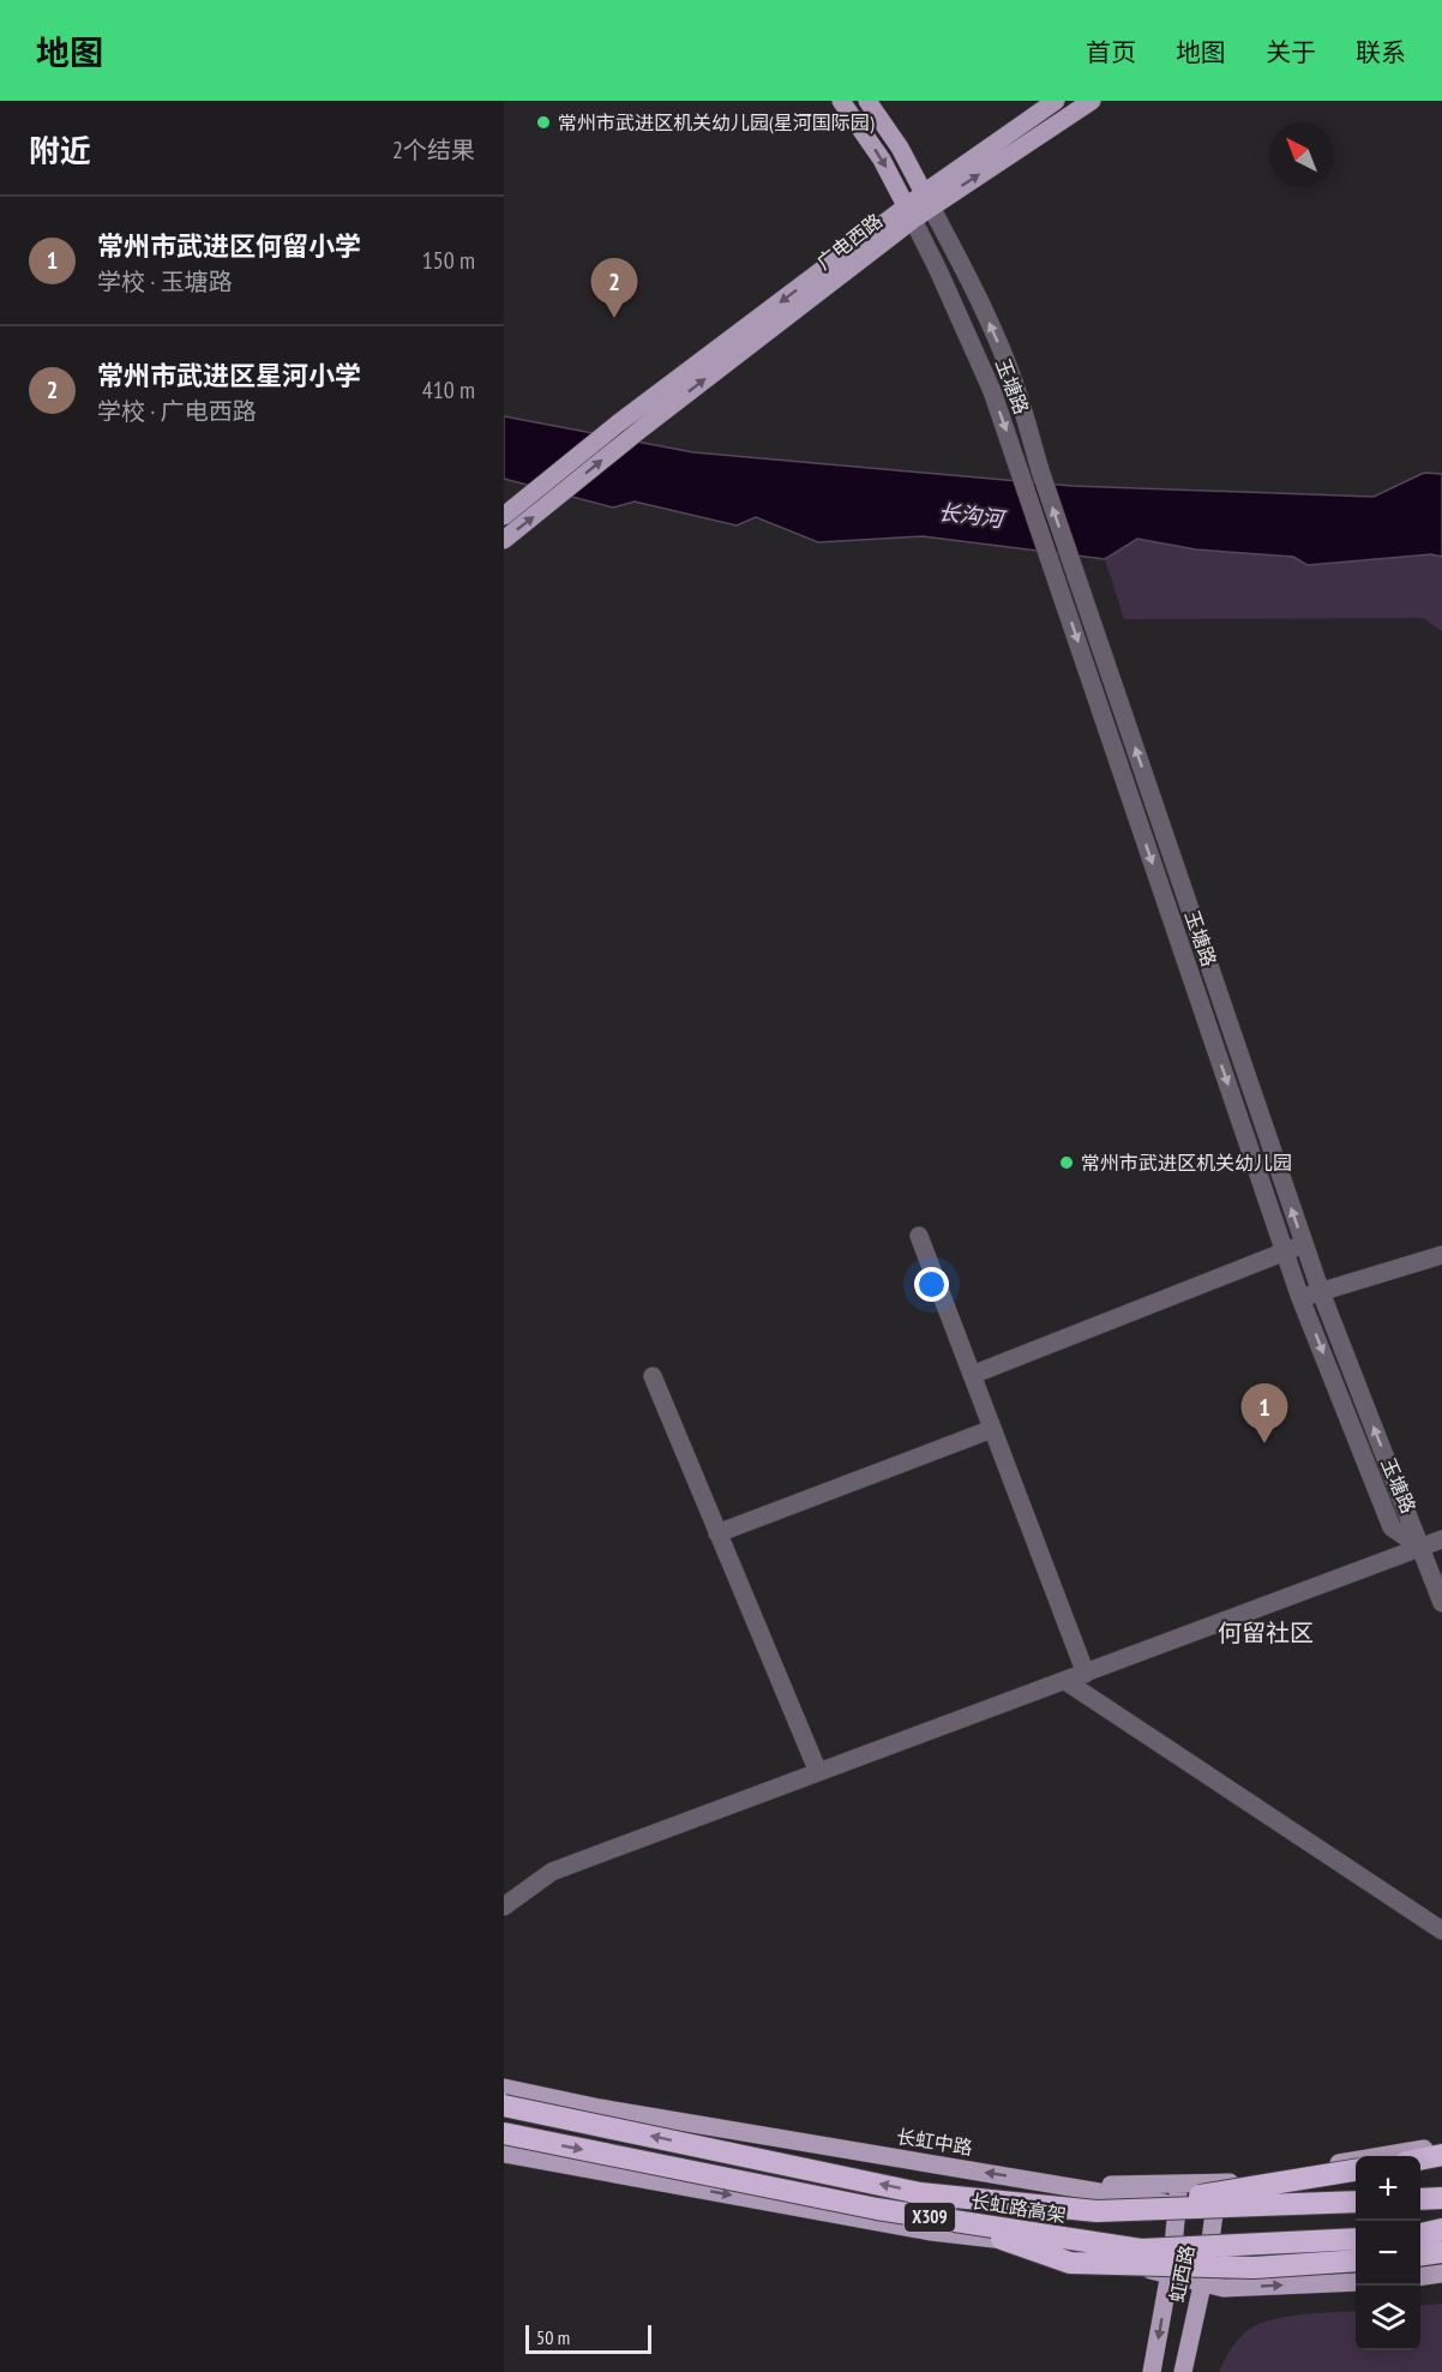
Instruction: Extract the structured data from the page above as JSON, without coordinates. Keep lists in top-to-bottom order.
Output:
{
  "streets": {
    "highway": ["长虹路高架", "X309"],
    "main road": [
      "广电西路",
      "玉塘路",
      "长虹中路",
      "虹西路"
    ]
  },
  "crossings": [
    ["广电西路", "玉塘路"],
    ["长虹中路", "虹西路"]
  ],
  "districts": ["何留社区"],
  "water": ["长沟河"],
  "places": ["常州市武进区机关幼儿园(星河国际园)", "常州市武进区机关幼儿园"],
  "scale_bar": "50 m",
  "north": "top left",
  "page": {
    "header": "地图",
    "nav": [
      "首页",
      "地图",
      "关于",
      "联系"
    ],
    "heading": ["附近", "2个结果"],
    "list": [
      {
        "mark": "1",
        "name": "常州市武进区何留小学",
        "note": "学校 · 玉塘路",
        "value": "150 m"
      },
      {
        "mark": "2",
        "name": "常州市武进区星河小学",
        "note": "学校 · 广电西路",
        "value": "410 m"
      }
    ],
    "pins": ["2", "1"],
    "map_buttons": ["+", "−"],
    "scale": "50 m"
  }
}
